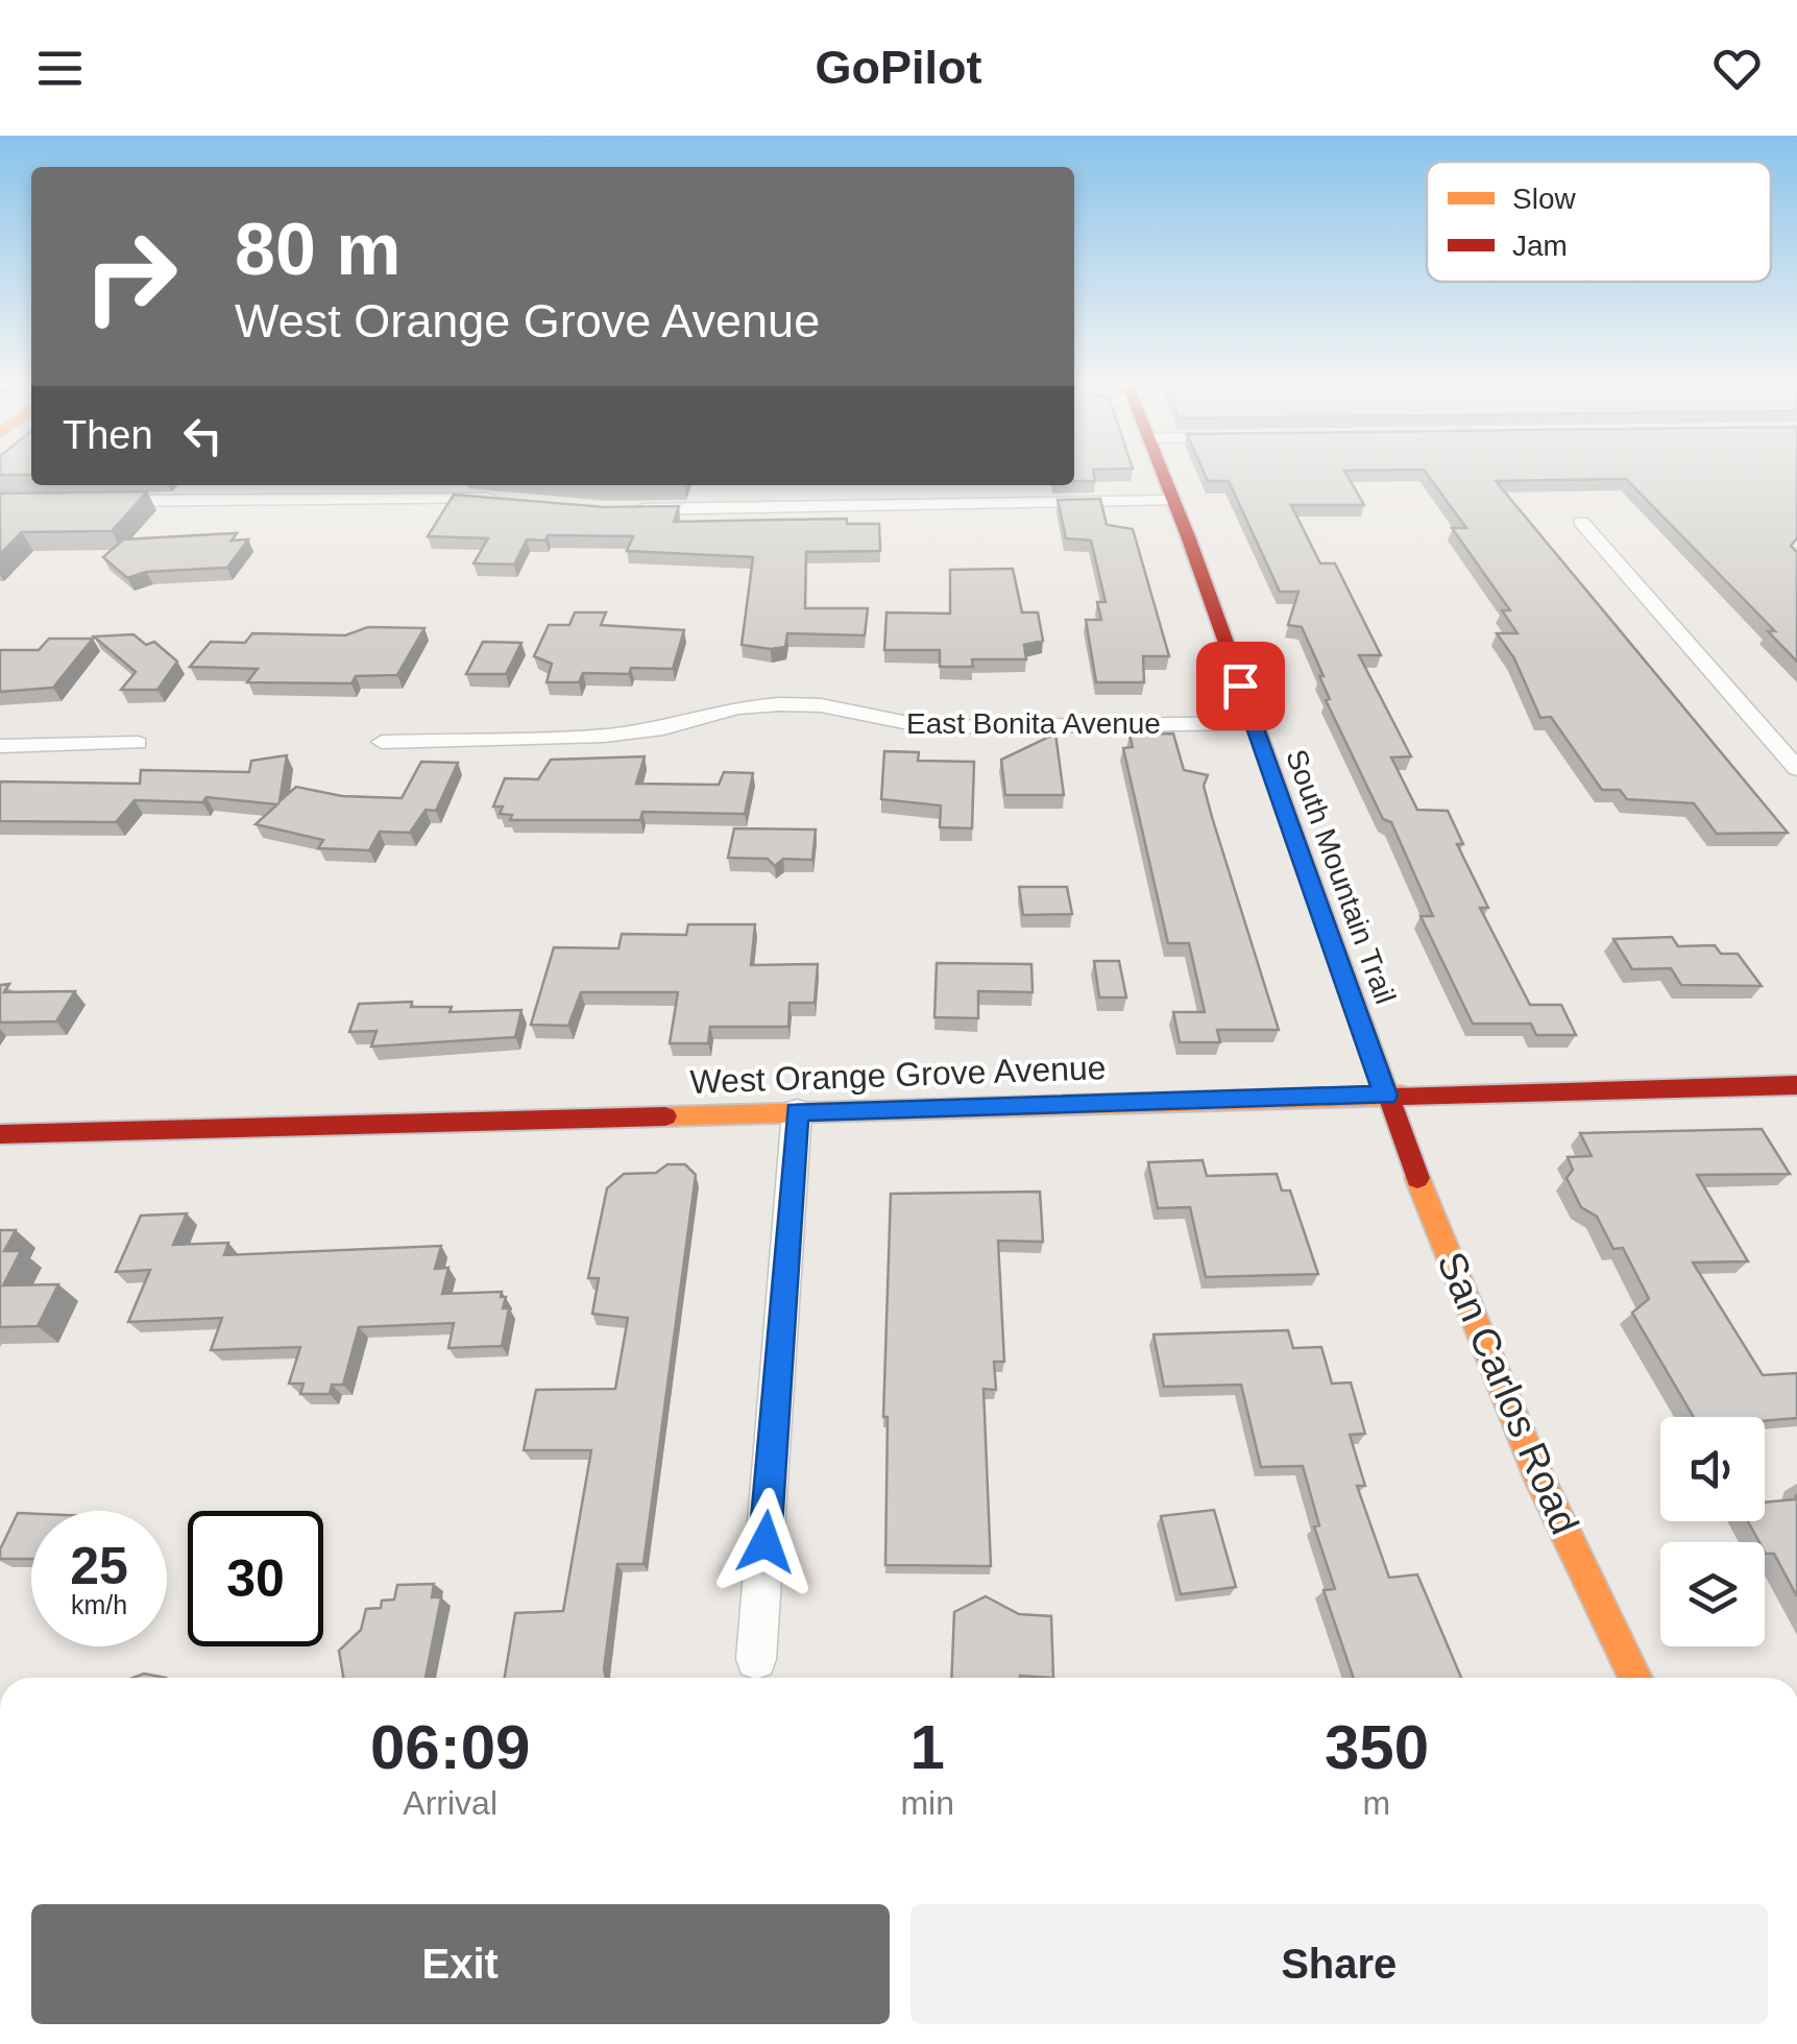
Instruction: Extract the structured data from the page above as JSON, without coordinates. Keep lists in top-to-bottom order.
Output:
{
  "streets": {
    "street": [
      "East Bonita Avenue",
      "South Mountain Trail",
      "West Orange Grove Avenue",
      "San Carlos Road"
    ]
  },
  "crossings": [
    ["East Bonita Avenue", "South Mountain Trail"],
    ["South Mountain Trail", "West Orange Grove Avenue"],
    ["South Mountain Trail", "San Carlos Road"],
    ["West Orange Grove Avenue", "San Carlos Road"]
  ],
  "legend": ["Slow", "Jam"],
  "page": {
    "header": "GoPilot",
    "turn": ["80 m", "West Orange Grove Avenue"],
    "then": "Then",
    "speed": "25 km/h",
    "limit": "30",
    "eta": [
      "06:09",
      "Arrival",
      "1",
      "min",
      "350",
      "m"
    ],
    "buttons": ["Exit", "Share"]
  }
}
